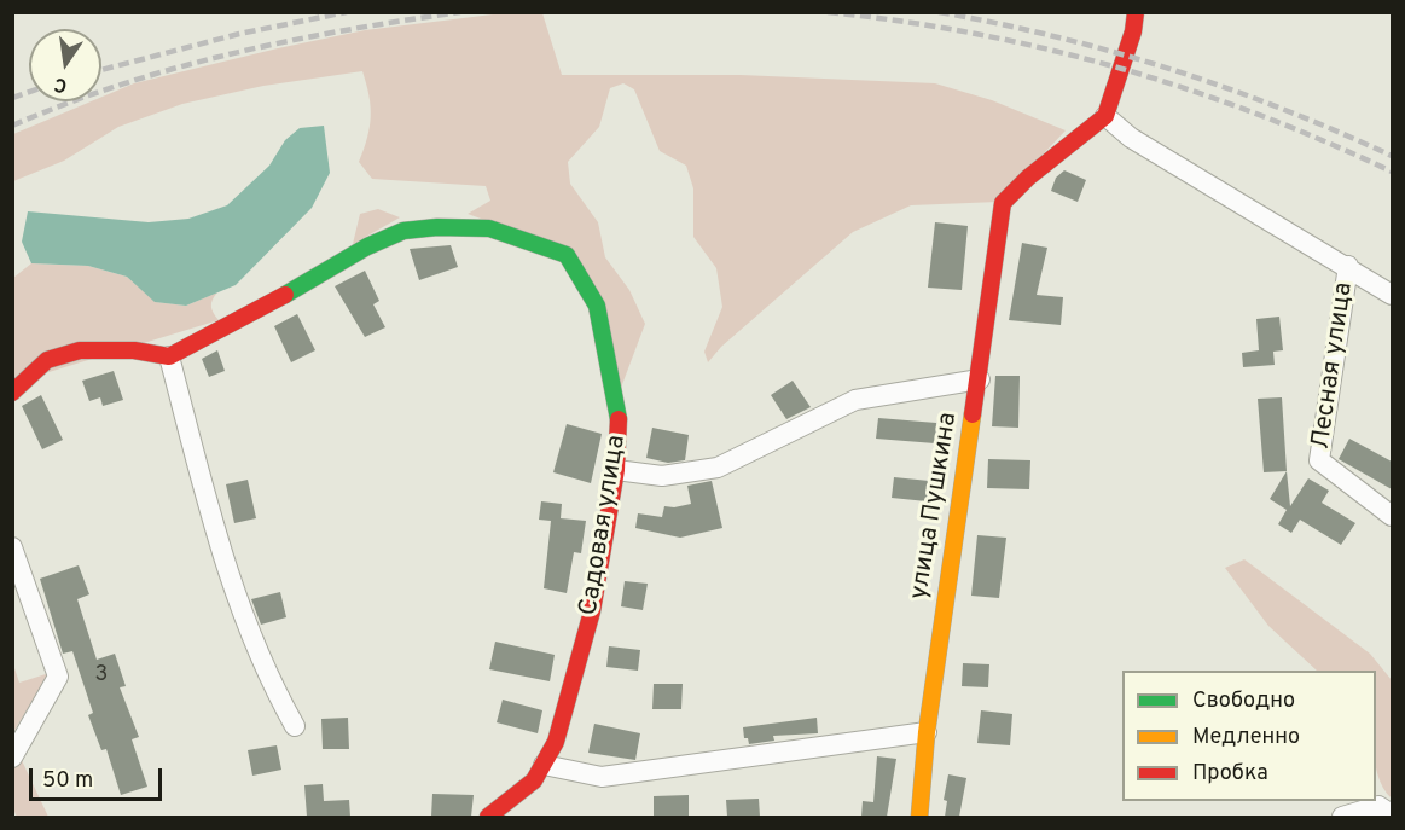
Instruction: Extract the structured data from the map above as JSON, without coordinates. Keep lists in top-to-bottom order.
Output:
{
  "streets": {
    "street": ["Лесная улица", "улица Пушкина", "Садовая улица"]
  },
  "house_numbers": ["3"],
  "legend": ["Свободно", "Медленно", "Пробка"],
  "scale_bar": "50 m",
  "north": "bottom"
}
